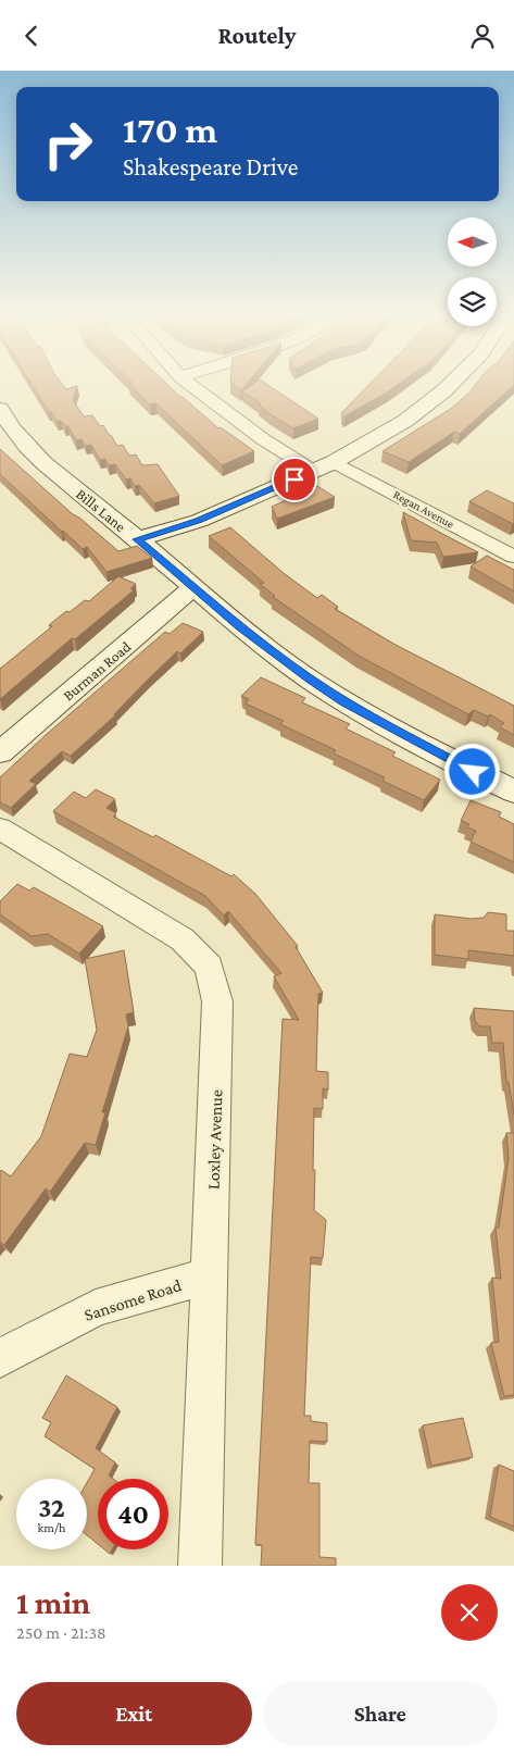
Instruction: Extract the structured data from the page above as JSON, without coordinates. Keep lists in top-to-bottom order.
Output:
{
  "streets": {
    "street": [
      "Regan Avenue",
      "Bills Lane",
      "Burman Road",
      "Loxley Avenue",
      "Sansome Road"
    ]
  },
  "crossings": [
    ["Bills Lane", "Burman Road"],
    ["Loxley Avenue", "Sansome Road"]
  ],
  "north": "left",
  "page": {
    "header": "Routely",
    "turn": ["170 m", "Shakespeare Drive"],
    "speed": "32 km/h",
    "limit": "40",
    "heading": ["1 min", "250 m · 21:38"],
    "buttons": ["Exit", "Share"]
  }
}
